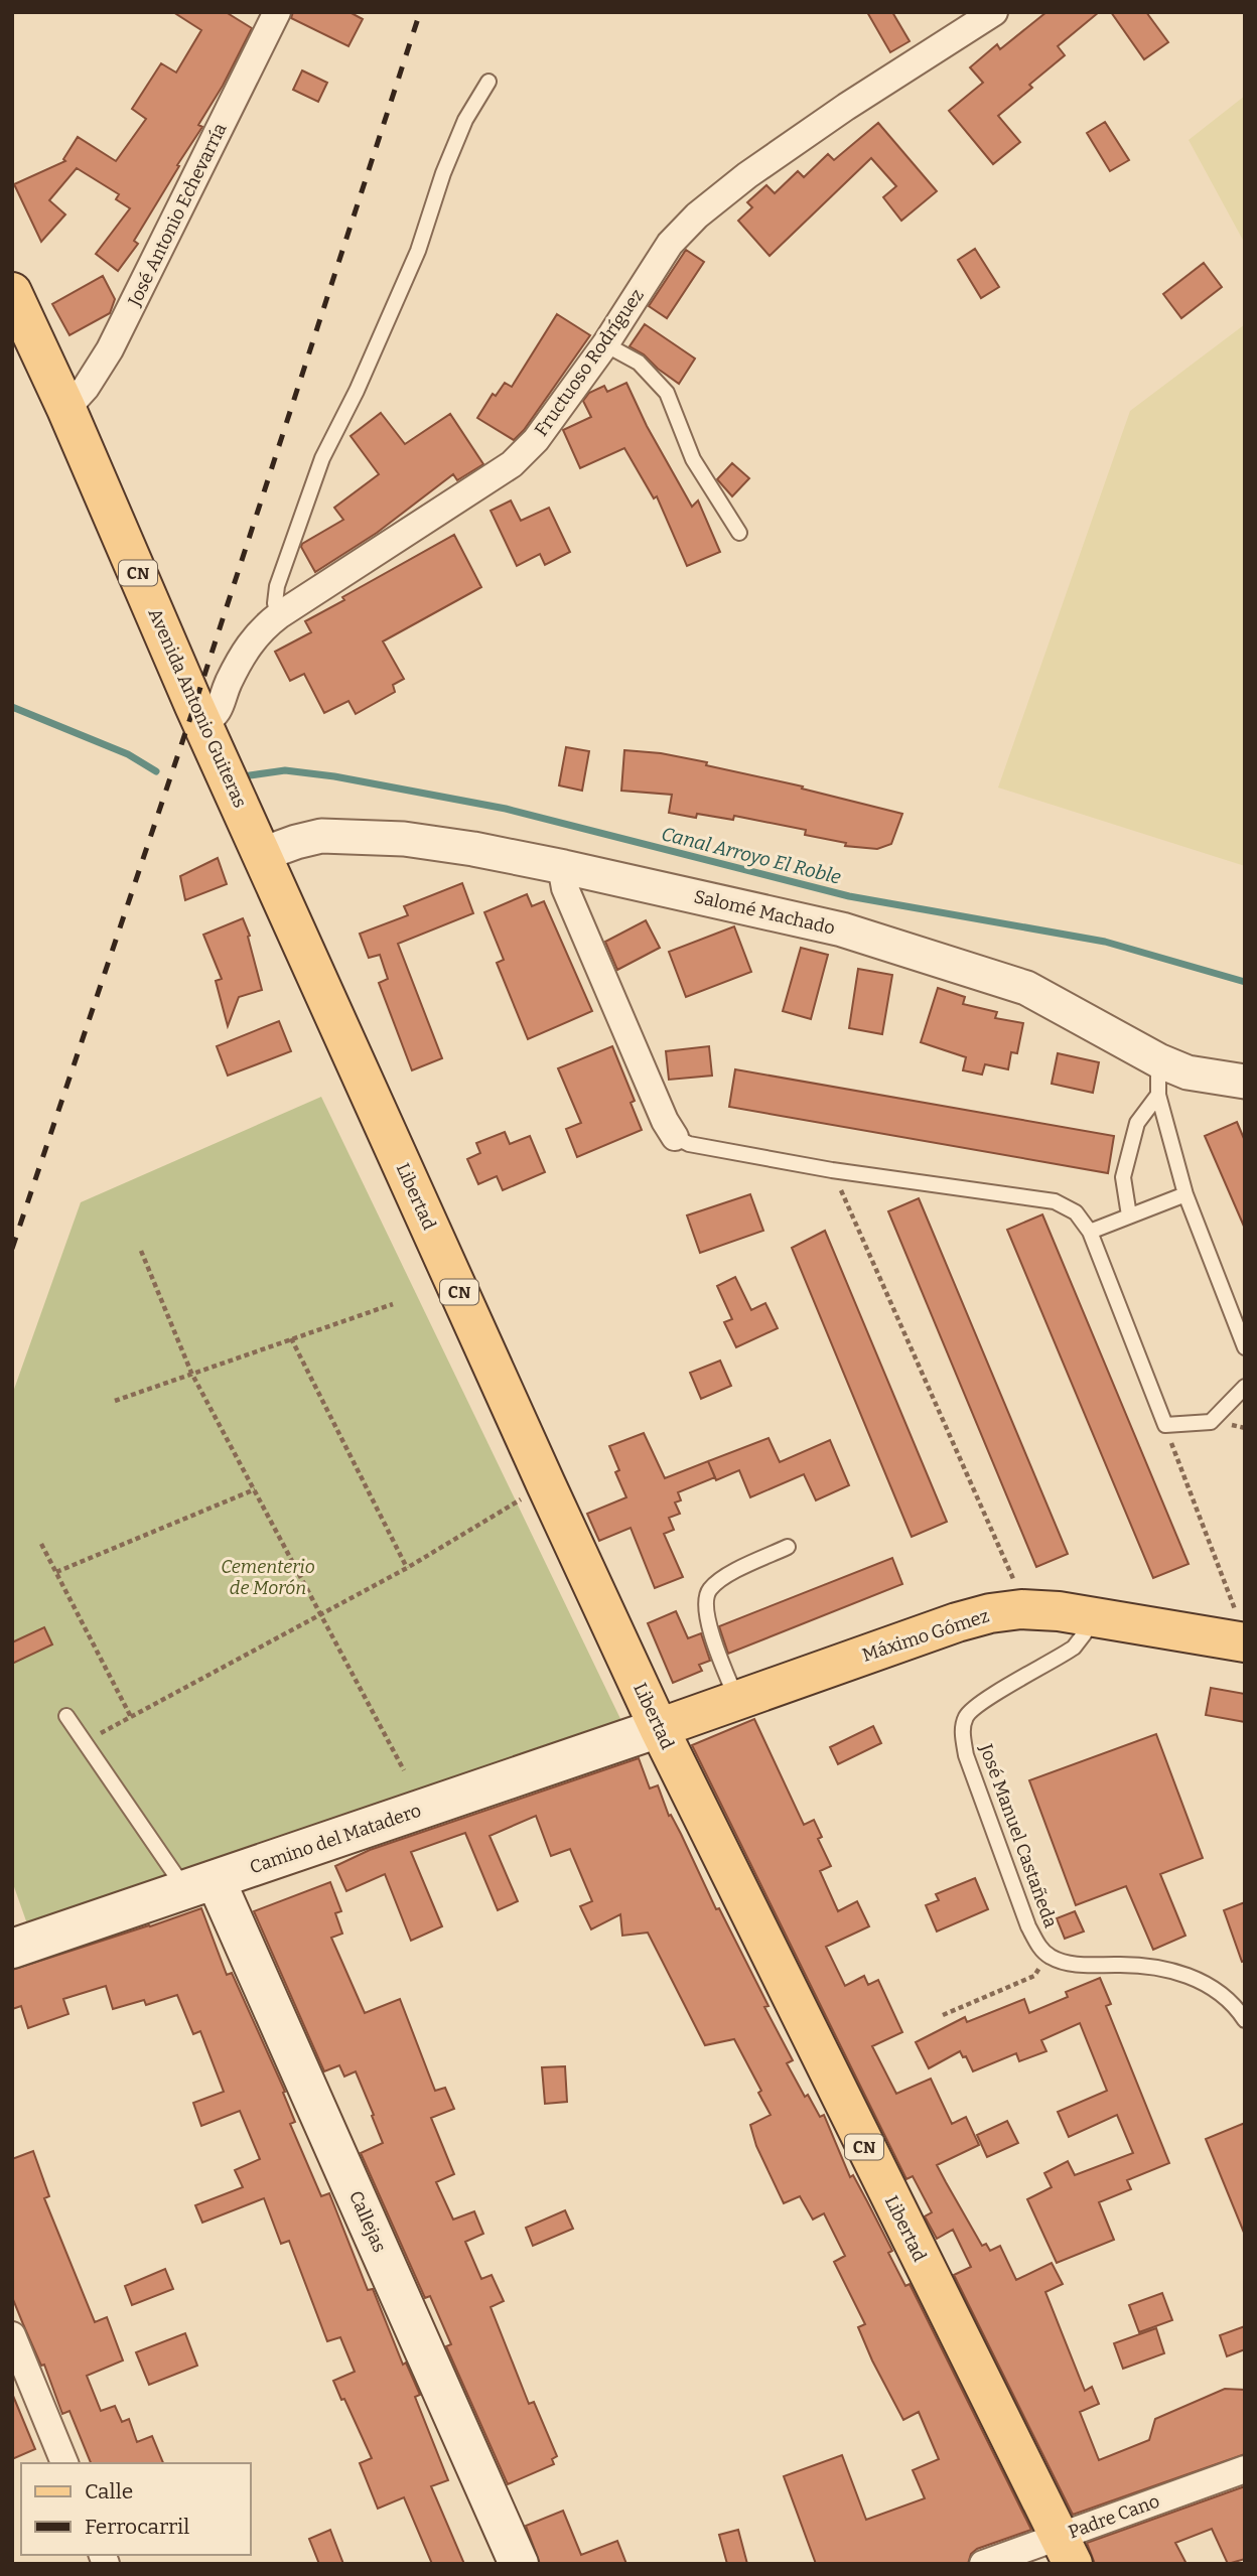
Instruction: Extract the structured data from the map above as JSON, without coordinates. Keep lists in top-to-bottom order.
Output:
{
  "streets": {
    "main road": [
      "CN",
      "Avenida Antonio Guiteras",
      "Libertad",
      "Máximo Gómez",
      "Camino del Matadero",
      "Callejas"
    ],
    "street": [
      "José Antonio Echevarría",
      "Fructuoso Rodríguez",
      "Salomé Machado",
      "Padre Cano"
    ],
    "lane": ["José Manuel Castañeda"]
  },
  "crossings": [
    ["José Antonio Echevarría", "Avenida Antonio Guiteras"],
    ["Fructuoso Rodríguez", "Avenida Antonio Guiteras"],
    ["Avenida Antonio Guiteras", "Salomé Machado"],
    ["Avenida Antonio Guiteras", "Libertad"],
    ["Salomé Machado", "Libertad"],
    ["Libertad", "Máximo Gómez"],
    ["Libertad", "Camino del Matadero"],
    ["Libertad", "Padre Cano"],
    ["Máximo Gómez", "José Manuel Castañeda"],
    ["Máximo Gómez", "Camino del Matadero"],
    ["Camino del Matadero", "Callejas"]
  ],
  "water": ["Canal Arroyo El Roble"],
  "parks": ["Cementerio de Morón"],
  "legend": ["Calle", "Ferrocarril"]
}
